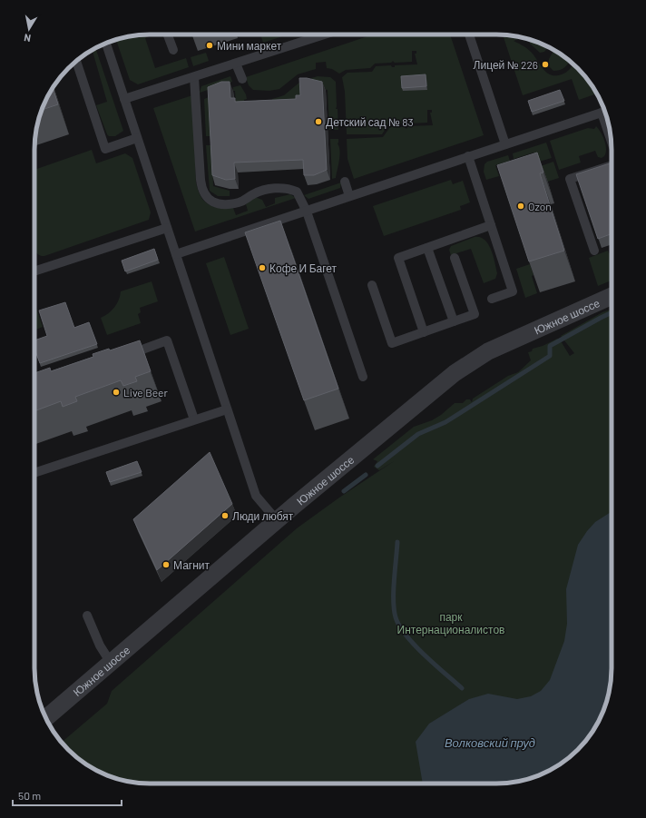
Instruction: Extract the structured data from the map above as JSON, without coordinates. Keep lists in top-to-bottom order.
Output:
{
  "streets": {
    "street": ["Южное шоссе"]
  },
  "water": ["Волковский пруд"],
  "parks": ["парк Интернационалистов"],
  "places": [
    "Мини маркет",
    "Лицей № 226",
    "Детский сад № 83",
    "Ozon",
    "Кофе И Багет",
    "Live Beer",
    "Люди любят",
    "Магнит"
  ],
  "scale_bar": "50 m",
  "north": "bottom"
}
